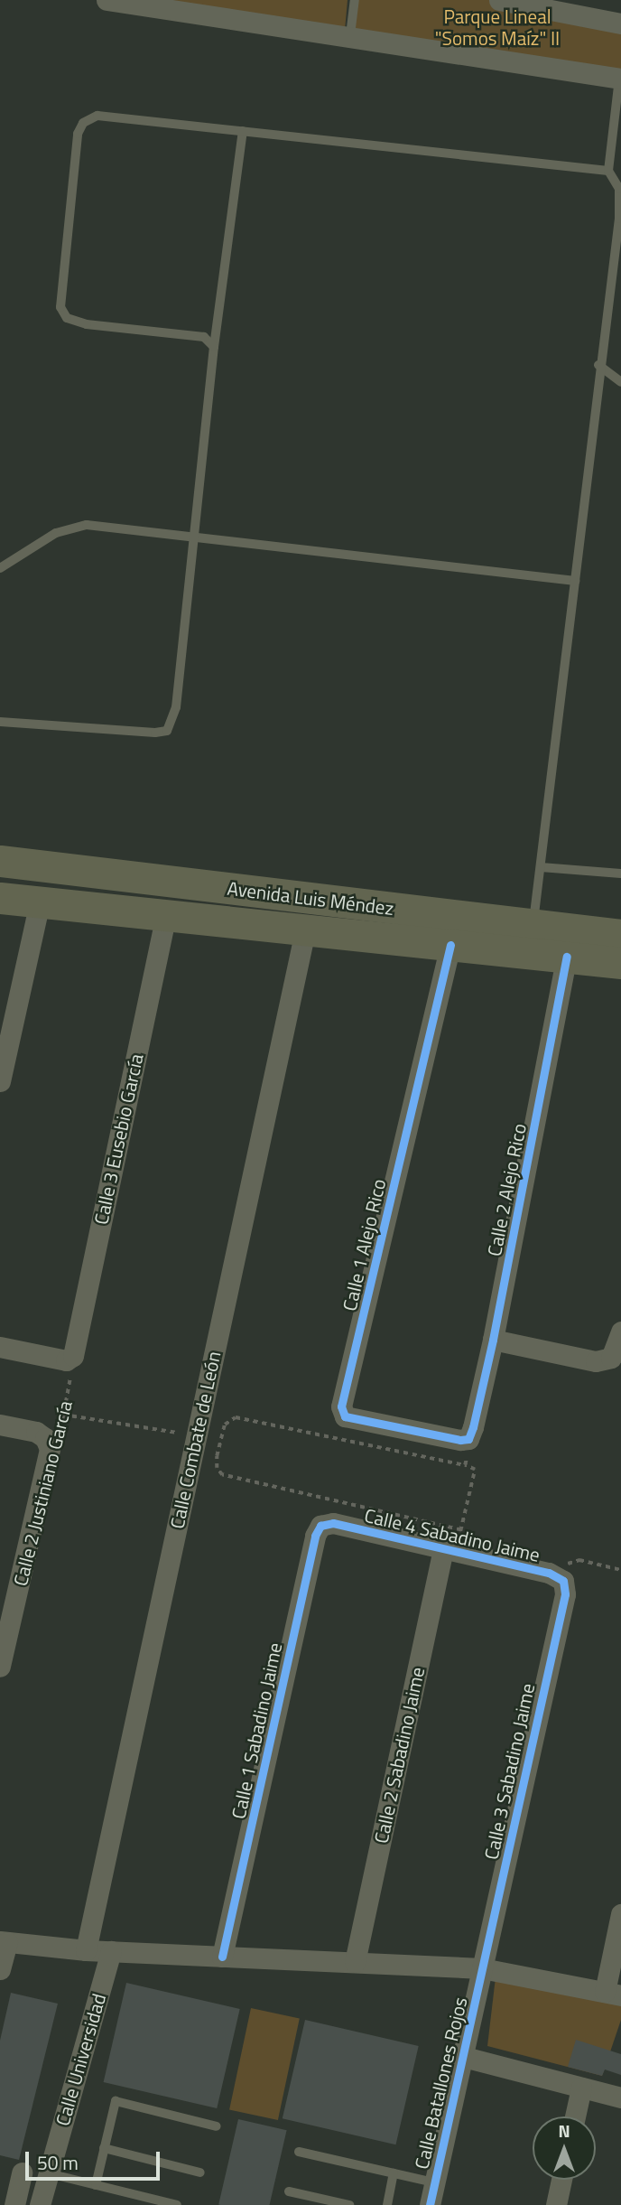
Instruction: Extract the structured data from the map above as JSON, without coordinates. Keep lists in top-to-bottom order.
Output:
{
  "streets": {
    "main road": ["Avenida Luis Méndez"],
    "street": [
      "Calle 3 Eusebio García",
      "Calle 2 Alejo Rico",
      "Calle 1 Alejo Rico",
      "Calle Combate de León",
      "Calle 2 Justiniano García",
      "Calle 4 Sabadino Jaime",
      "Calle 1 Sabadino Jaime",
      "Calle 2 Sabadino Jaime",
      "Calle 3 Sabadino Jaime",
      "Calle Universidad",
      "Calle Batallones Rojos"
    ]
  },
  "crossings": [
    ["Avenida Luis Méndez", "Calle 3 Eusebio García"],
    ["Avenida Luis Méndez", "Calle 2 Alejo Rico"],
    ["Avenida Luis Méndez", "Calle 1 Alejo Rico"],
    ["Avenida Luis Méndez", "Calle Combate de León"],
    ["Calle 3 Eusebio García", "Calle 2 Justiniano García"],
    ["Calle 2 Alejo Rico", "Calle 1 Alejo Rico"],
    ["Calle 4 Sabadino Jaime", "Calle 1 Sabadino Jaime"],
    ["Calle 4 Sabadino Jaime", "Calle 2 Sabadino Jaime"],
    ["Calle 4 Sabadino Jaime", "Calle 3 Sabadino Jaime"],
    ["Calle 3 Sabadino Jaime", "Calle Batallones Rojos"]
  ],
  "parks": ["Parque Lineal \"Somos Maíz\" II"],
  "scale_bar": "50 m",
  "north": "top"
}
